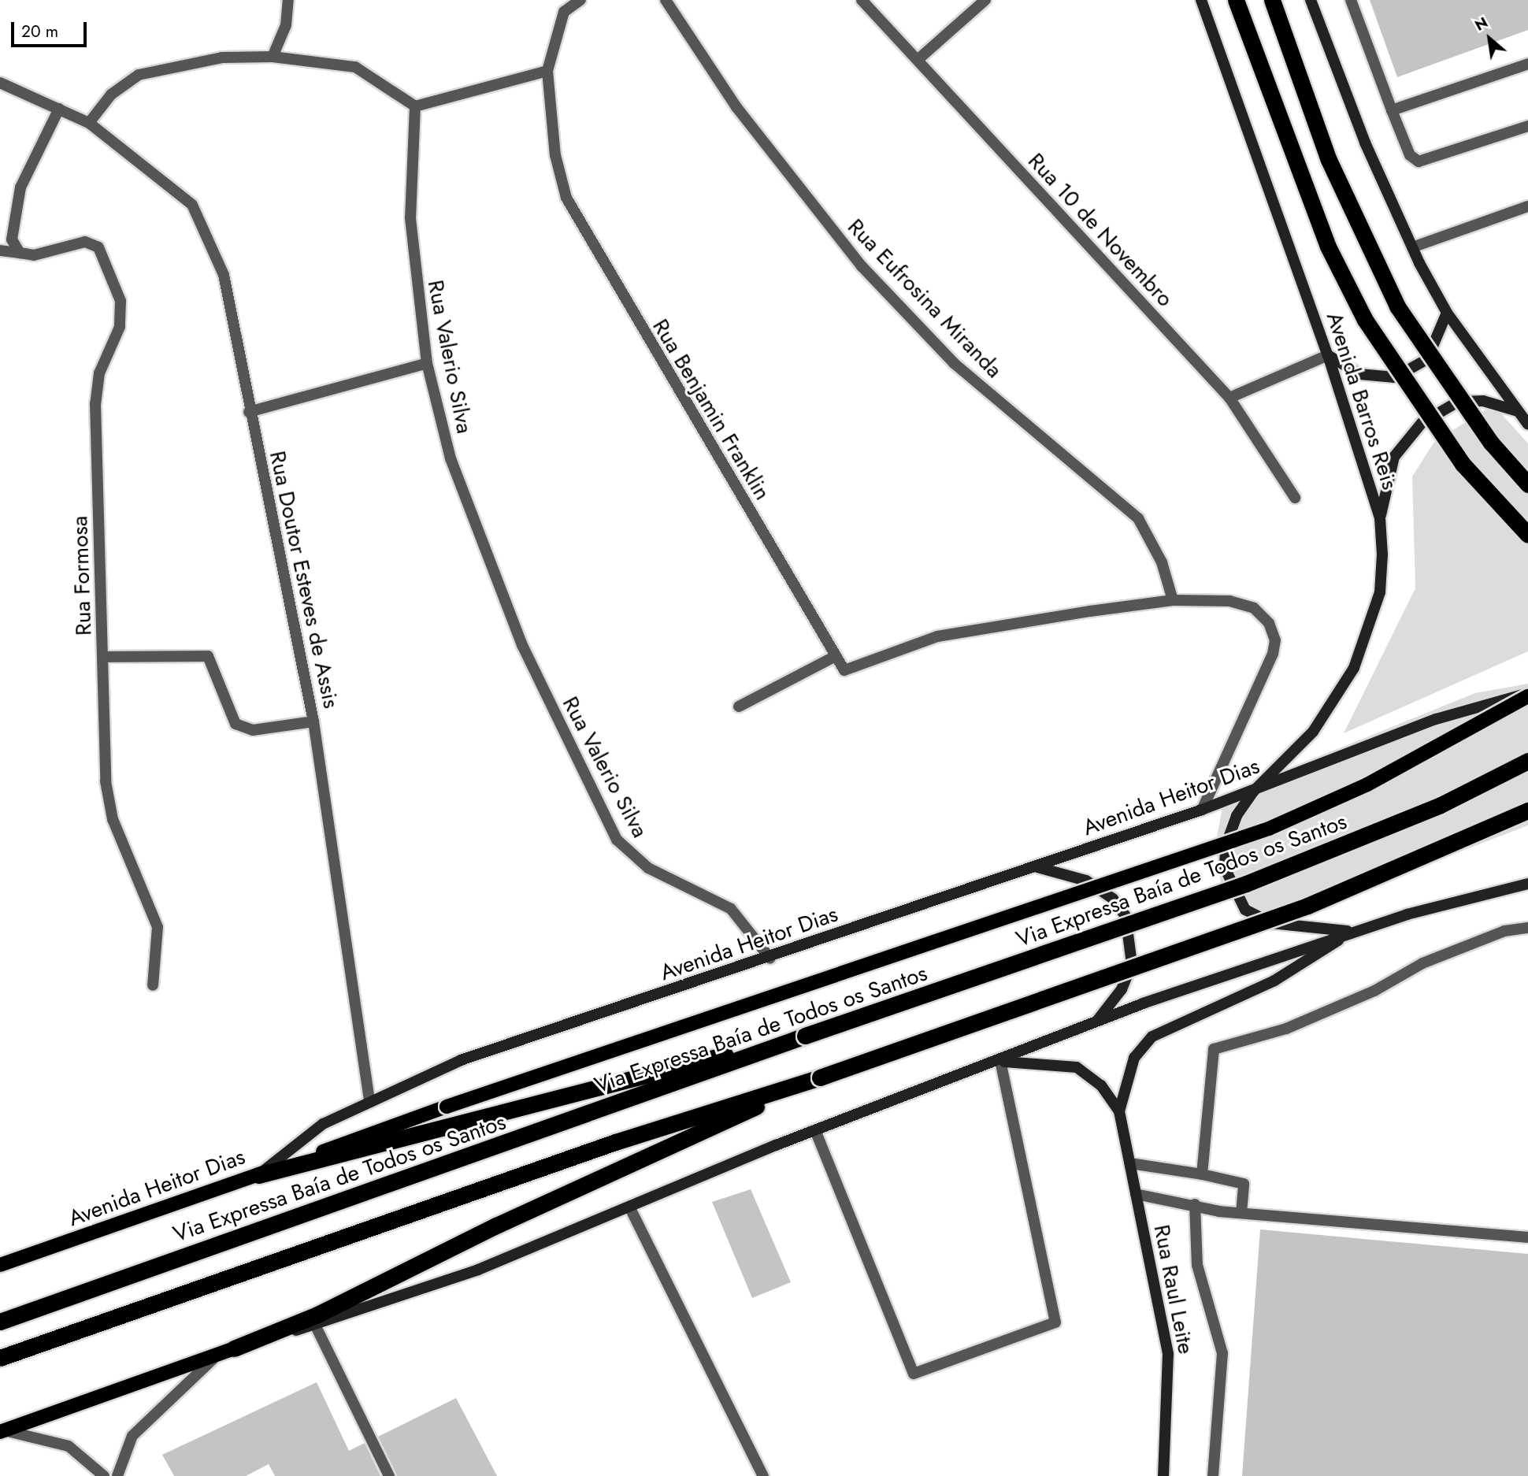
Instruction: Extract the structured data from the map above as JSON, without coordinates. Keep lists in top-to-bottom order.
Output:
{
  "streets": {
    "highway": ["Via Expressa Baía de Todos os Santos"],
    "main road": ["Avenida Barros Reis", "Avenida Heitor Dias", "Rua Raul Leite"],
    "street": [
      "Rua 10 de Novembro",
      "Rua Eufrosina Miranda",
      "Rua Valerio Silva",
      "Rua Benjamin Franklin",
      "Rua Formosa",
      "Rua Doutor Esteves de Assis"
    ]
  },
  "crossings": [
    ["Rua Valerio Silva", "Avenida Heitor Dias"],
    ["Avenida Barros Reis", "Avenida Heitor Dias"],
    ["Rua Doutor Esteves de Assis", "Avenida Heitor Dias"]
  ],
  "scale_bar": "20 m",
  "north": "top left"
}
